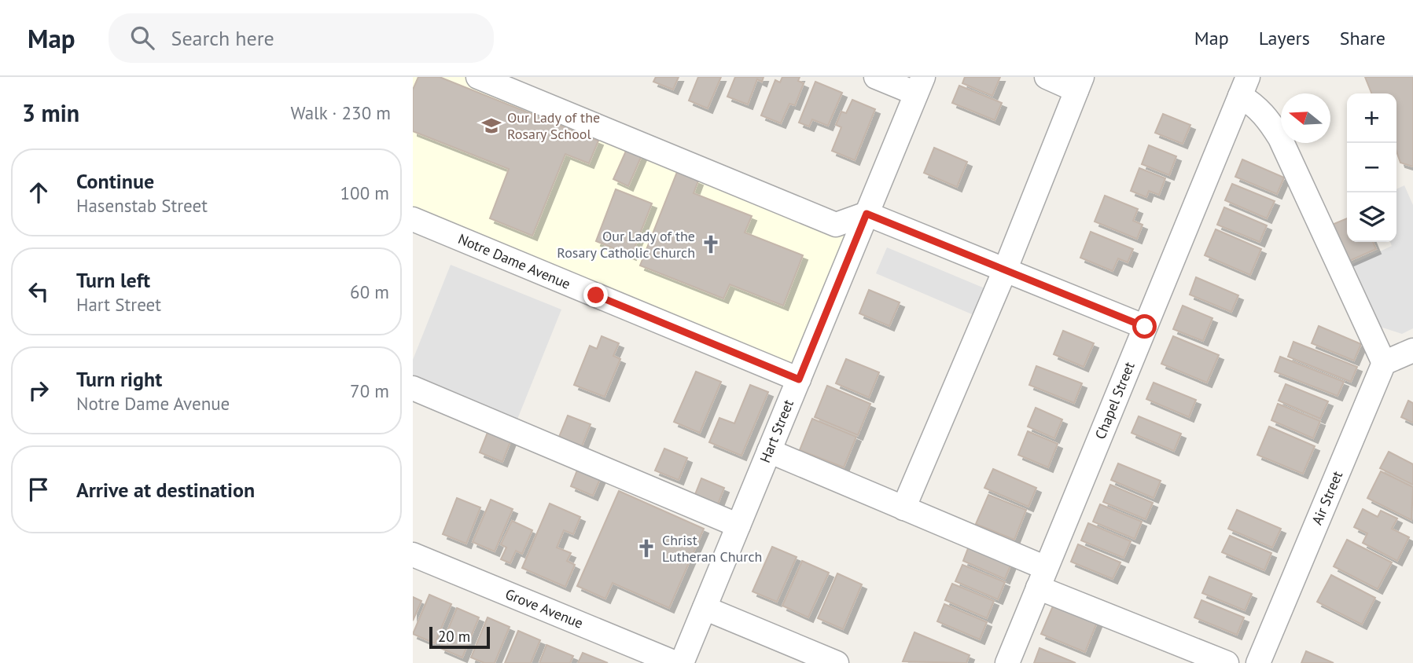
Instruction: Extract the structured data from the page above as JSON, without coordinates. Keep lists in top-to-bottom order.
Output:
{
  "streets": {
    "street": [
      "Notre Dame Avenue",
      "Chapel Street",
      "Hart Street",
      "Air Street",
      "Grove Avenue"
    ]
  },
  "crossings": [
    ["Notre Dame Avenue", "Hart Street"]
  ],
  "places": {
    "school or university": ["Our Lady of the Rosary School"],
    "church": ["Our Lady of the Rosary Catholic Church", "Christ Lutheran Church"]
  },
  "scale_bar": "20 m",
  "north": "left",
  "page": {
    "header": "Map",
    "search": "Search here",
    "nav": ["Map", "Layers", "Share"],
    "heading": ["3 min", "Walk · 230 m"],
    "map_buttons": ["+", "−"],
    "list": [
      ["Continue", "Hasenstab Street", "100 m"],
      ["Turn left", "Hart Street", "60 m"],
      ["Turn right", "Notre Dame Avenue", "70 m"],
      "Arrive at destination"
    ],
    "scale": "20 m"
  }
}
